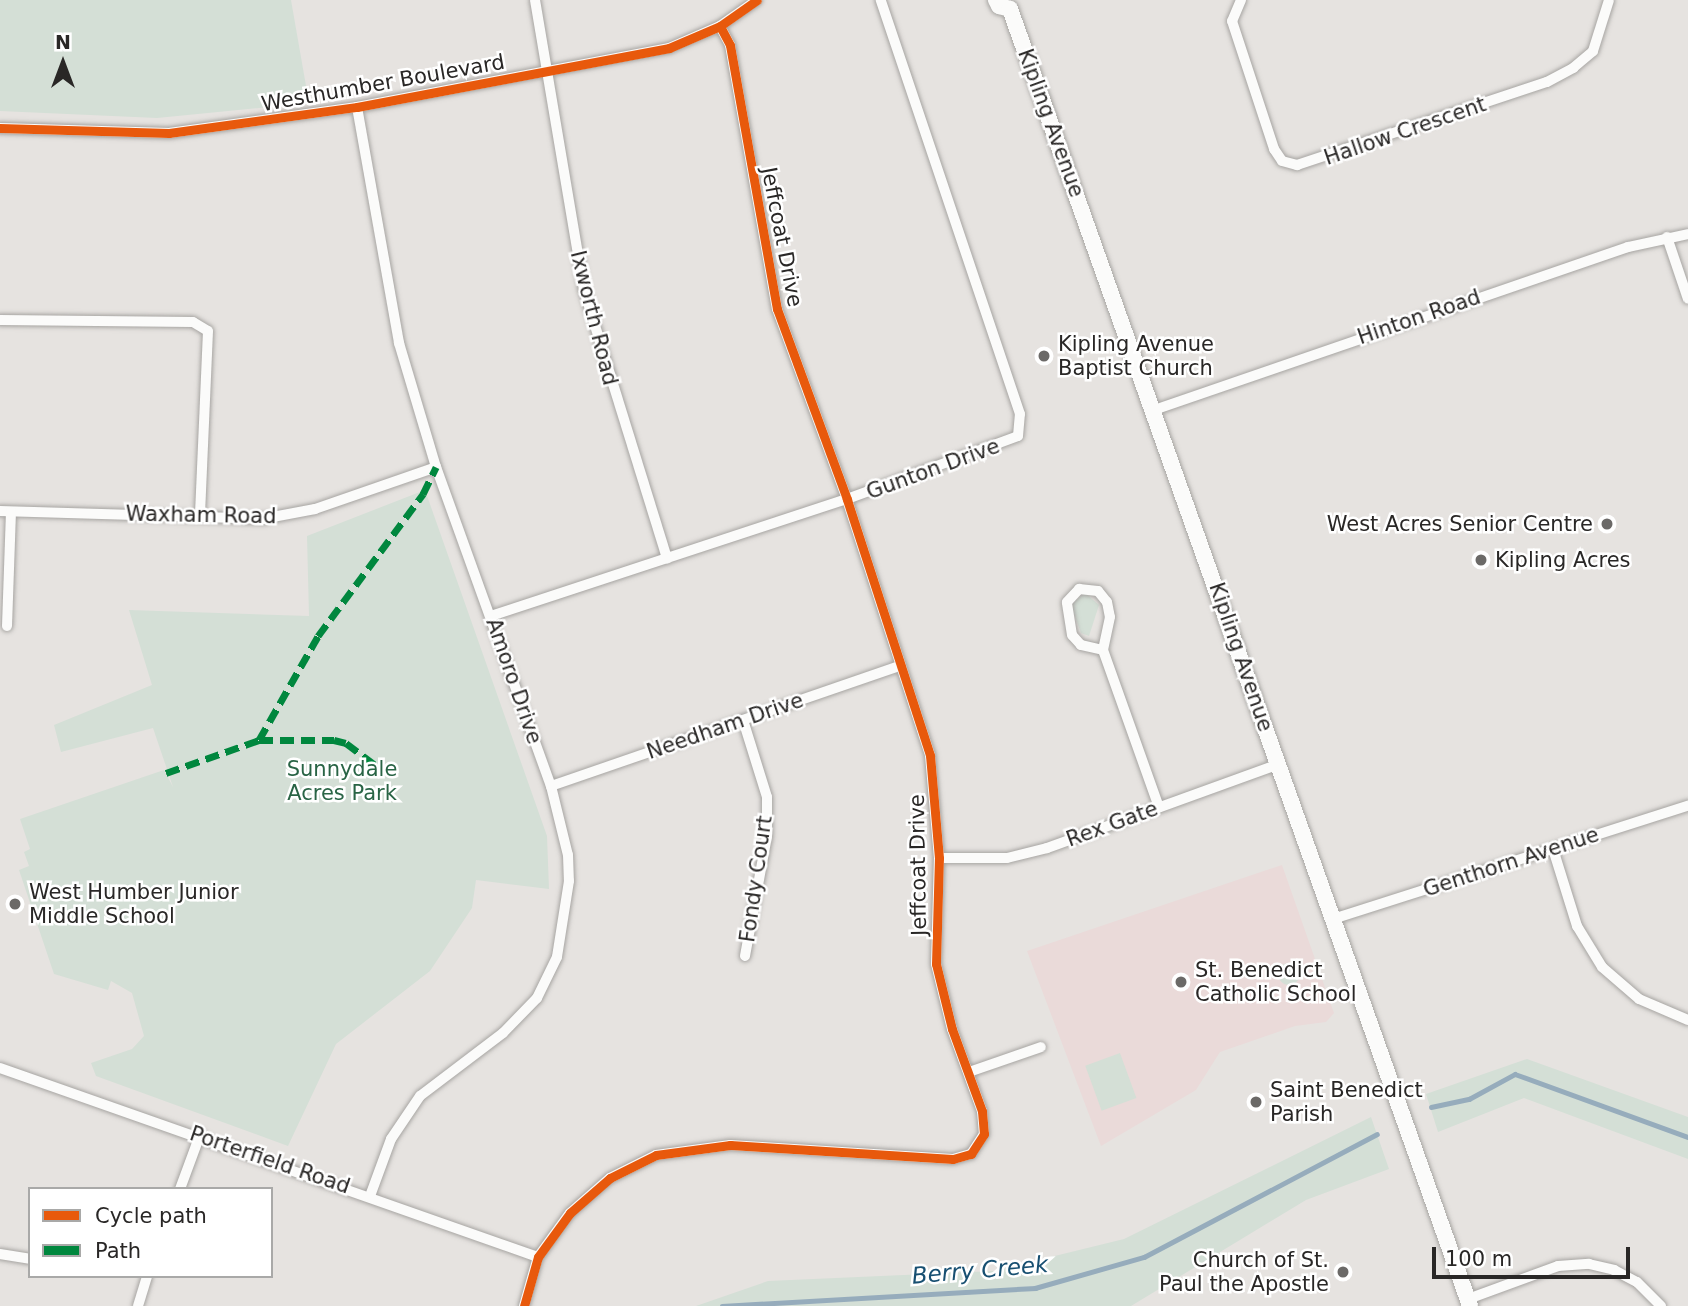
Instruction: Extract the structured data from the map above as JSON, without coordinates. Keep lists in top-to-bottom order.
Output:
{
  "streets": {
    "main road": ["Kipling Avenue"],
    "street": [
      "Westhumber Boulevard",
      "Hallow Crescent",
      "Jeffcoat Drive",
      "Hinton Road",
      "Ixworth Road",
      "Gunton Drive",
      "Waxham Road",
      "Amoro Drive",
      "Needham Drive",
      "Rex Gate",
      "Genthorn Avenue",
      "Fondy Court",
      "Porterfield Road"
    ]
  },
  "crossings": [
    ["Westhumber Boulevard", "Jeffcoat Drive"],
    ["Westhumber Boulevard", "Ixworth Road"],
    ["Westhumber Boulevard", "Amoro Drive"],
    ["Kipling Avenue", "Hinton Road"],
    ["Kipling Avenue", "Rex Gate"],
    ["Kipling Avenue", "Genthorn Avenue"],
    ["Jeffcoat Drive", "Gunton Drive"],
    ["Jeffcoat Drive", "Needham Drive"],
    ["Jeffcoat Drive", "Rex Gate"],
    ["Jeffcoat Drive", "Porterfield Road"],
    ["Ixworth Road", "Gunton Drive"],
    ["Gunton Drive", "Amoro Drive"],
    ["Waxham Road", "Amoro Drive"],
    ["Amoro Drive", "Needham Drive"],
    ["Amoro Drive", "Porterfield Road"],
    ["Needham Drive", "Fondy Court"]
  ],
  "water": ["Berry Creek"],
  "parks": ["Sunnydale Acres Park"],
  "places": [
    "Kipling Avenue Baptist Church",
    "West Acres Senior Centre",
    "Kipling Acres",
    "West Humber Junior Middle School",
    "St. Benedict Catholic School",
    "Saint Benedict Parish",
    "Church of St. Paul the Apostle"
  ],
  "legend": ["Cycle path", "Path"],
  "scale_bar": "100 m",
  "north": "top"
}
